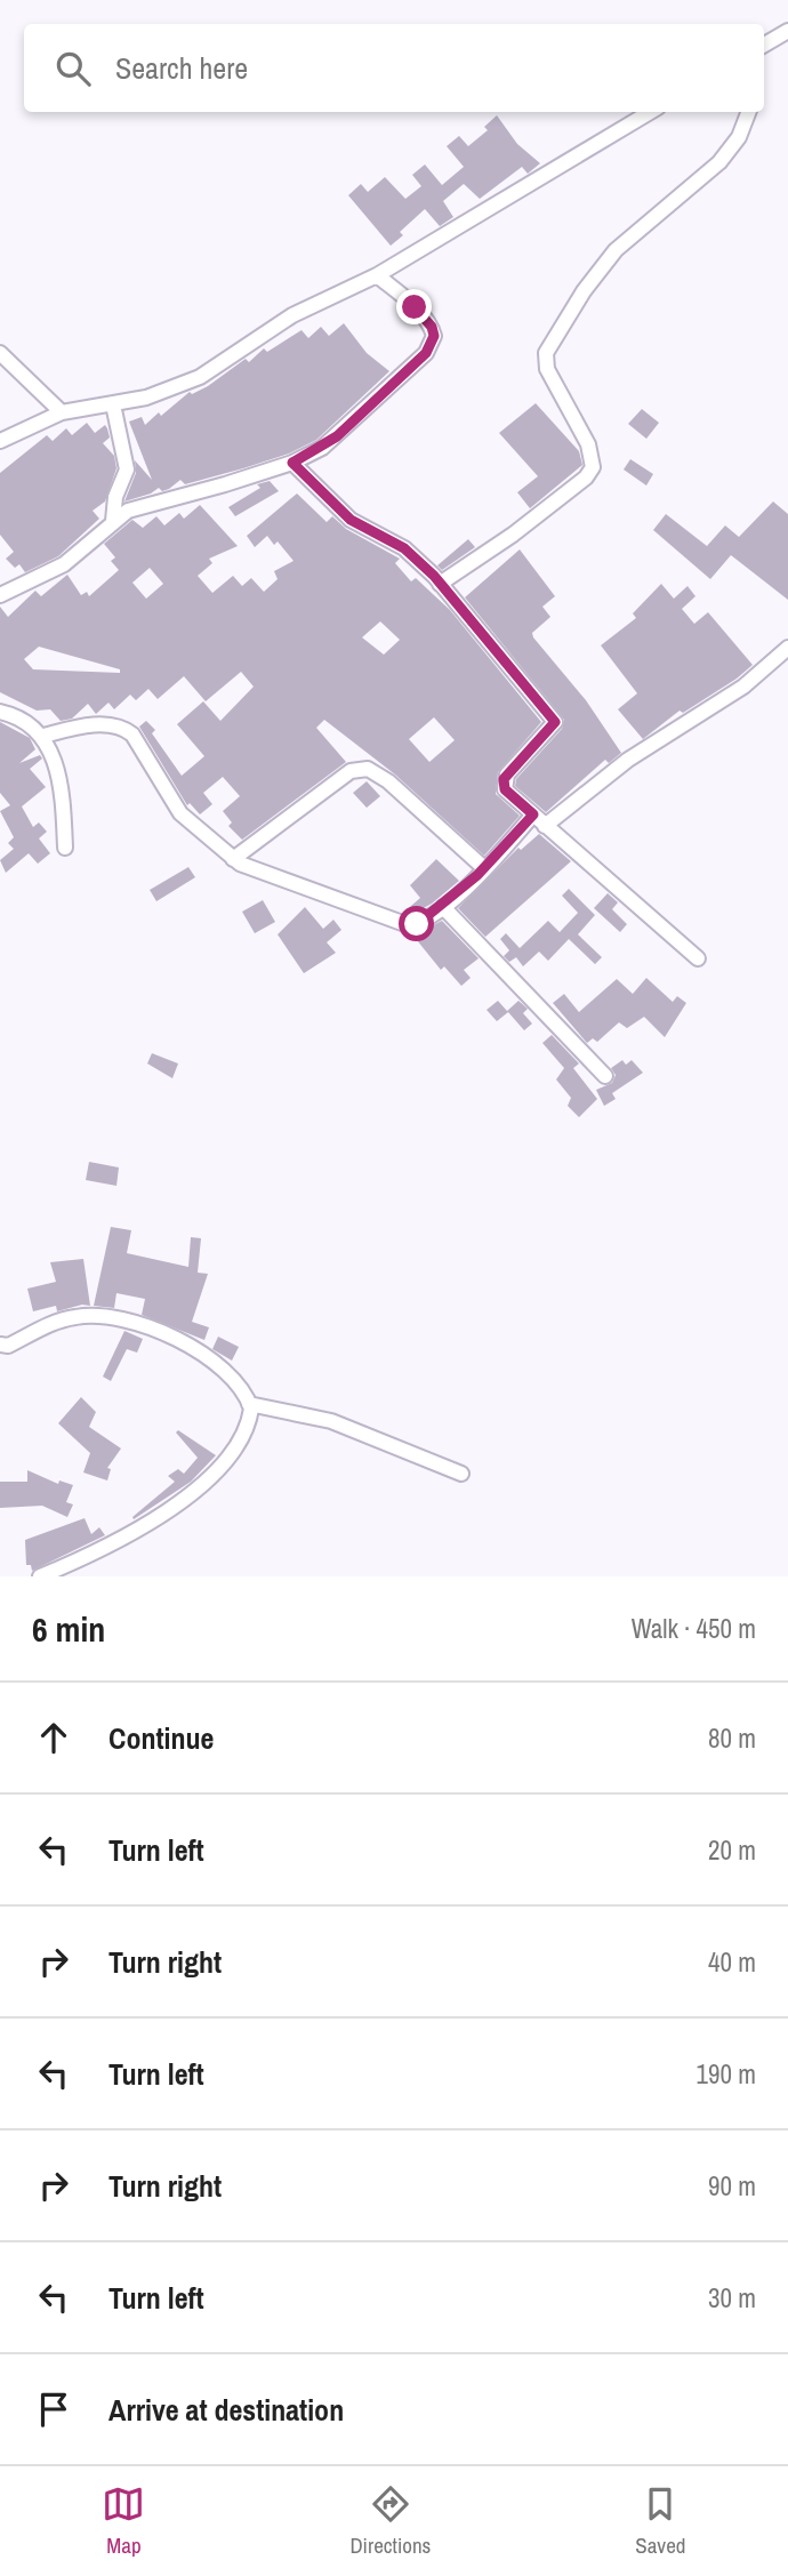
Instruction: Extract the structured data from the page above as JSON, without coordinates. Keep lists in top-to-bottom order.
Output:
{
  "page": {
    "search": "Search here",
    "heading": ["6 min", "Walk · 450 m"],
    "list": [
      ["Continue", "80 m"],
      ["Turn left", "20 m"],
      ["Turn right", "40 m"],
      ["Turn left", "190 m"],
      ["Turn right", "90 m"],
      ["Turn left", "30 m"],
      "Arrive at destination"
    ],
    "nav": ["Map", "Directions", "Saved"]
  }
}
